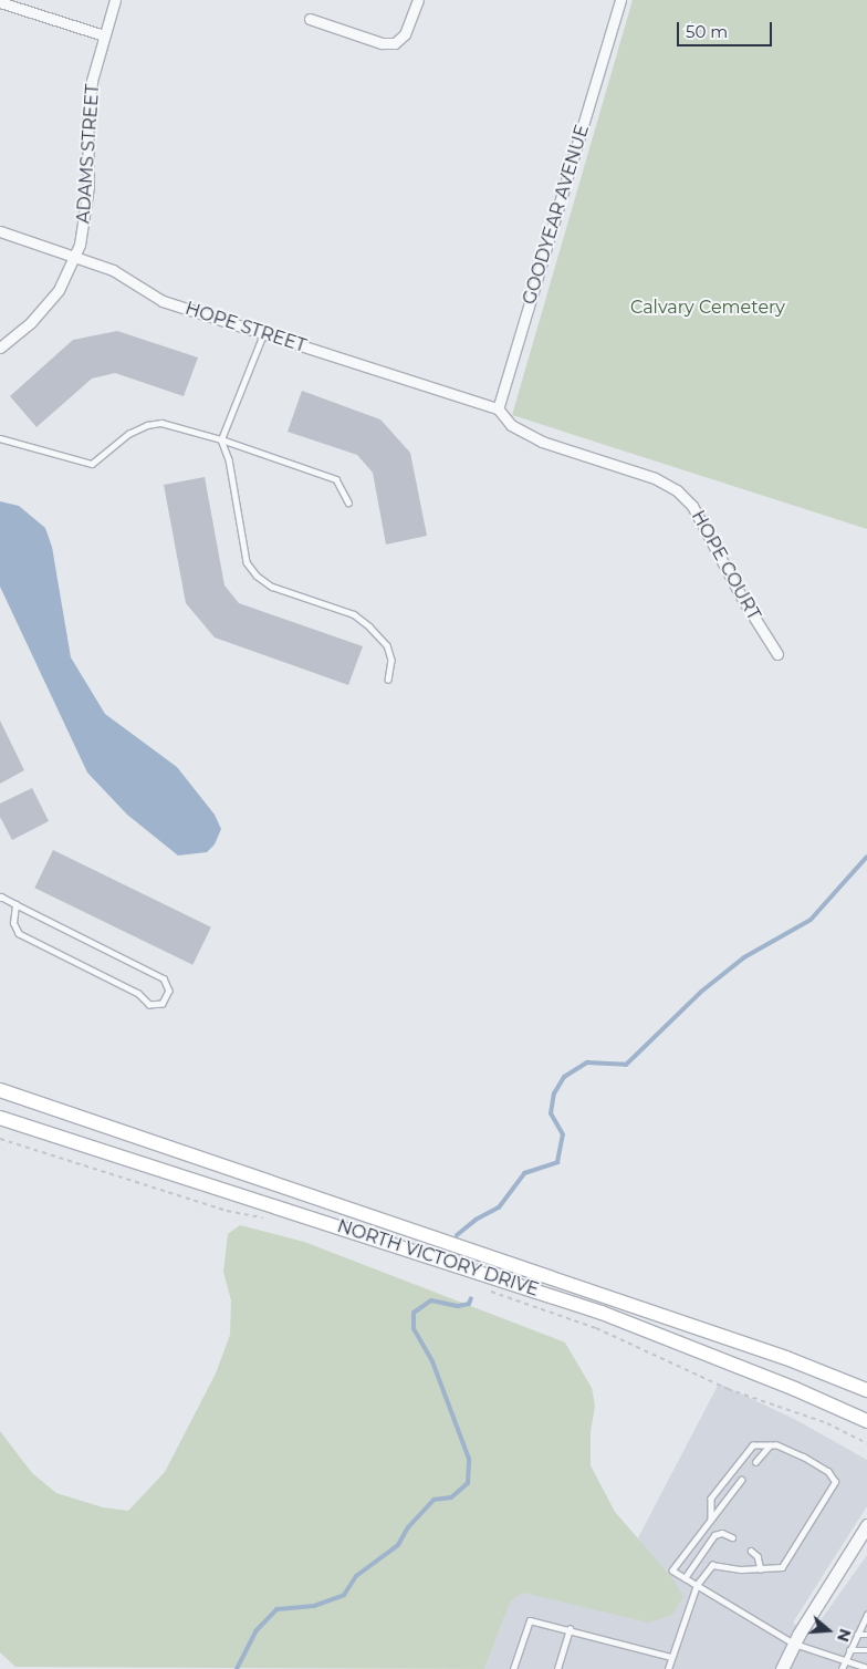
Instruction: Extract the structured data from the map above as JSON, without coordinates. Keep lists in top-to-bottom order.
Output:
{
  "streets": {
    "main road": ["NORTH VICTORY DRIVE"],
    "street": [
      "ADAMS STREET",
      "GOODYEAR AVENUE",
      "HOPE STREET",
      "HOPE COURT"
    ]
  },
  "crossings": [
    ["ADAMS STREET", "HOPE STREET"],
    ["GOODYEAR AVENUE", "HOPE STREET"],
    ["GOODYEAR AVENUE", "HOPE COURT"],
    ["HOPE STREET", "HOPE COURT"]
  ],
  "parks": ["Calvary Cemetery"],
  "scale_bar": "50 m",
  "north": "right"
}
